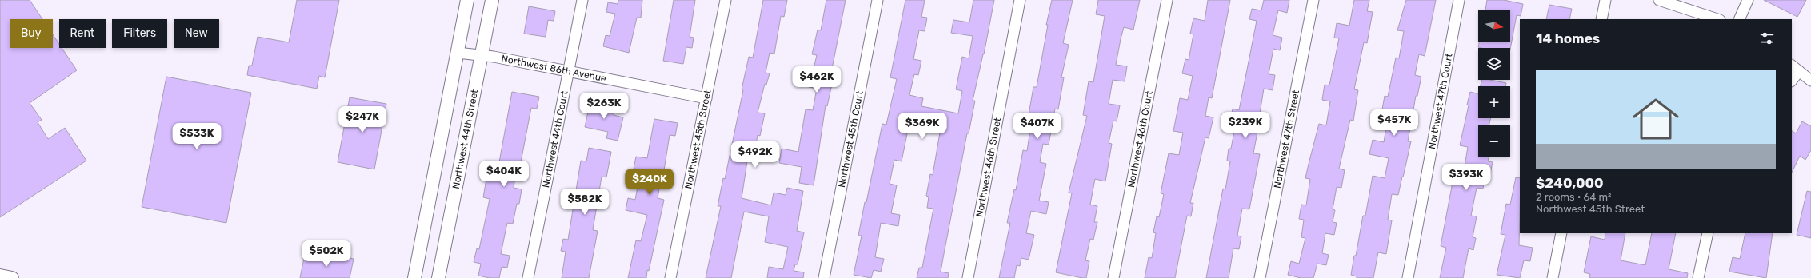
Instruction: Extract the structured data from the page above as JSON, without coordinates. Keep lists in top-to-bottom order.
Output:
{
  "streets": {
    "street": [
      "Northwest 86th Avenue",
      "Northwest 47th Court",
      "Northwest 44th Street",
      "Northwest 44th Court",
      "Northwest 45th Street",
      "Northwest 45th Court",
      "Northwest 46th Court",
      "Northwest 47th Street",
      "Northwest 46th Street"
    ]
  },
  "crossings": [
    ["Northwest 86th Avenue", "Northwest 44th Street"],
    ["Northwest 86th Avenue", "Northwest 44th Court"],
    ["Northwest 86th Avenue", "Northwest 45th Street"]
  ],
  "north": "right",
  "page": {
    "map_buttons": ["+", "−"],
    "chip": [
      "Buy",
      "Rent",
      "Filters",
      "New"
    ],
    "heading": "14 homes",
    "list": [
      {
        "name": "$240,000",
        "note": "2 rooms · 64 m² · Northwest 45th Street"
      }
    ],
    "price": [
      "$462K",
      "$263K",
      "$247K",
      "$457K",
      "$239K",
      "$369K",
      "$407K",
      "$533K",
      "$492K",
      "$404K",
      "$393K",
      "$240K",
      "$582K",
      "$502K"
    ]
  }
}
